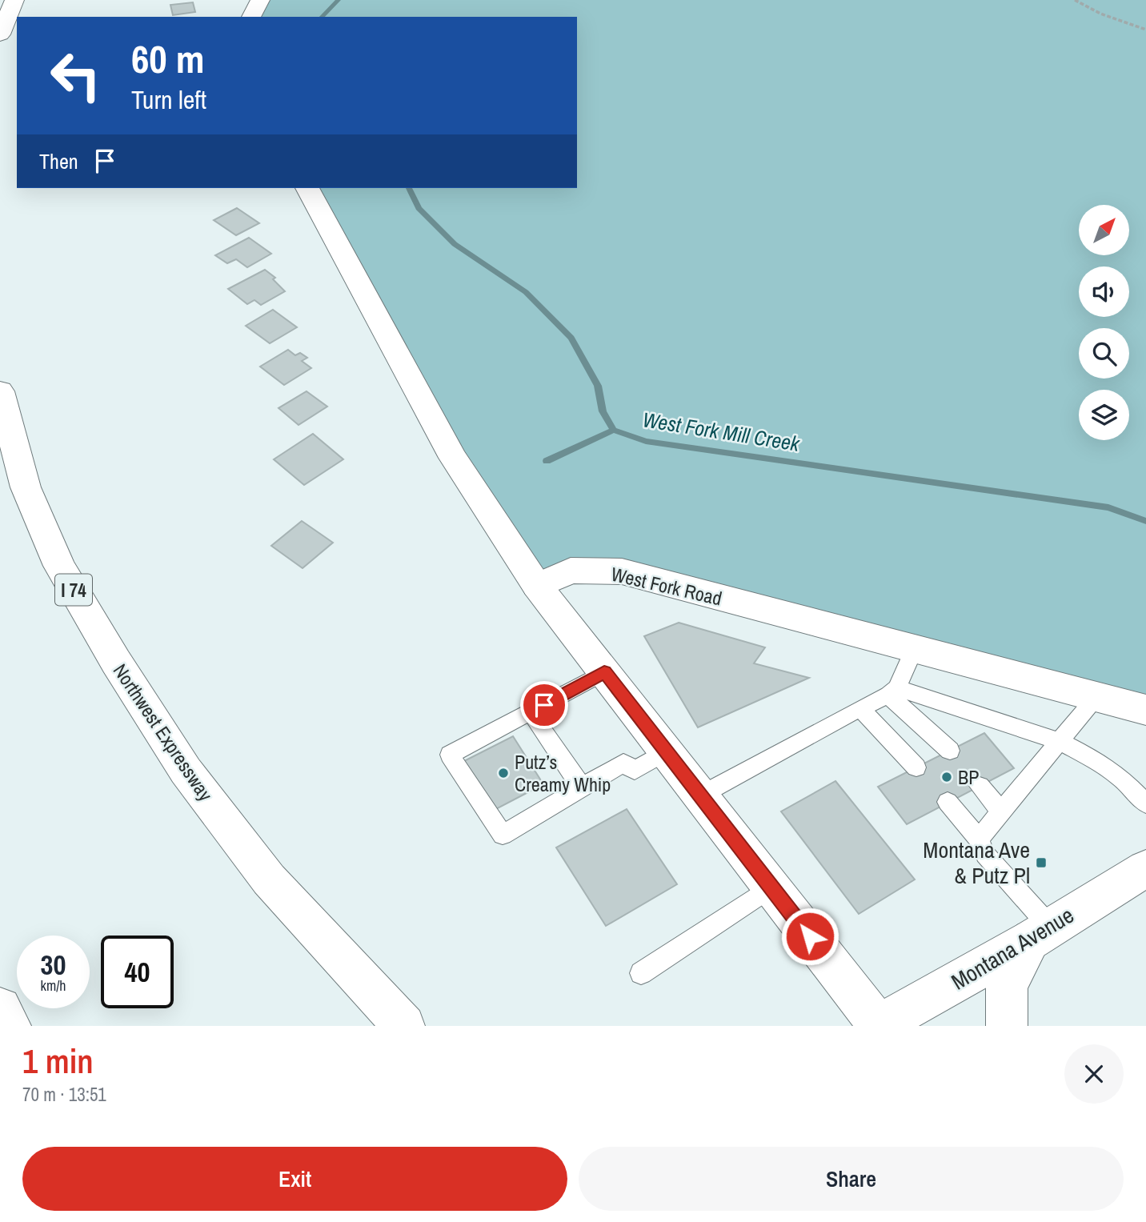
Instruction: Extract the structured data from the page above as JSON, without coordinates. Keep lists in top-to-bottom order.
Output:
{
  "streets": {
    "main road": [
      "West Fork Road",
      "I 74",
      "Northwest Expressway",
      "Montana Avenue"
    ]
  },
  "water": ["West Fork Mill Creek"],
  "places": {
    "other": ["Putz’s Creamy Whip", "BP"],
    "transit": ["Montana Ave & Putz Pl"]
  },
  "north": "top right",
  "page": {
    "turn": ["60 m", "Turn left"],
    "then": "Then",
    "speed": "30 km/h",
    "limit": "40",
    "heading": ["1 min", "70 m · 13:51"],
    "buttons": ["Exit", "Share"]
  }
}
